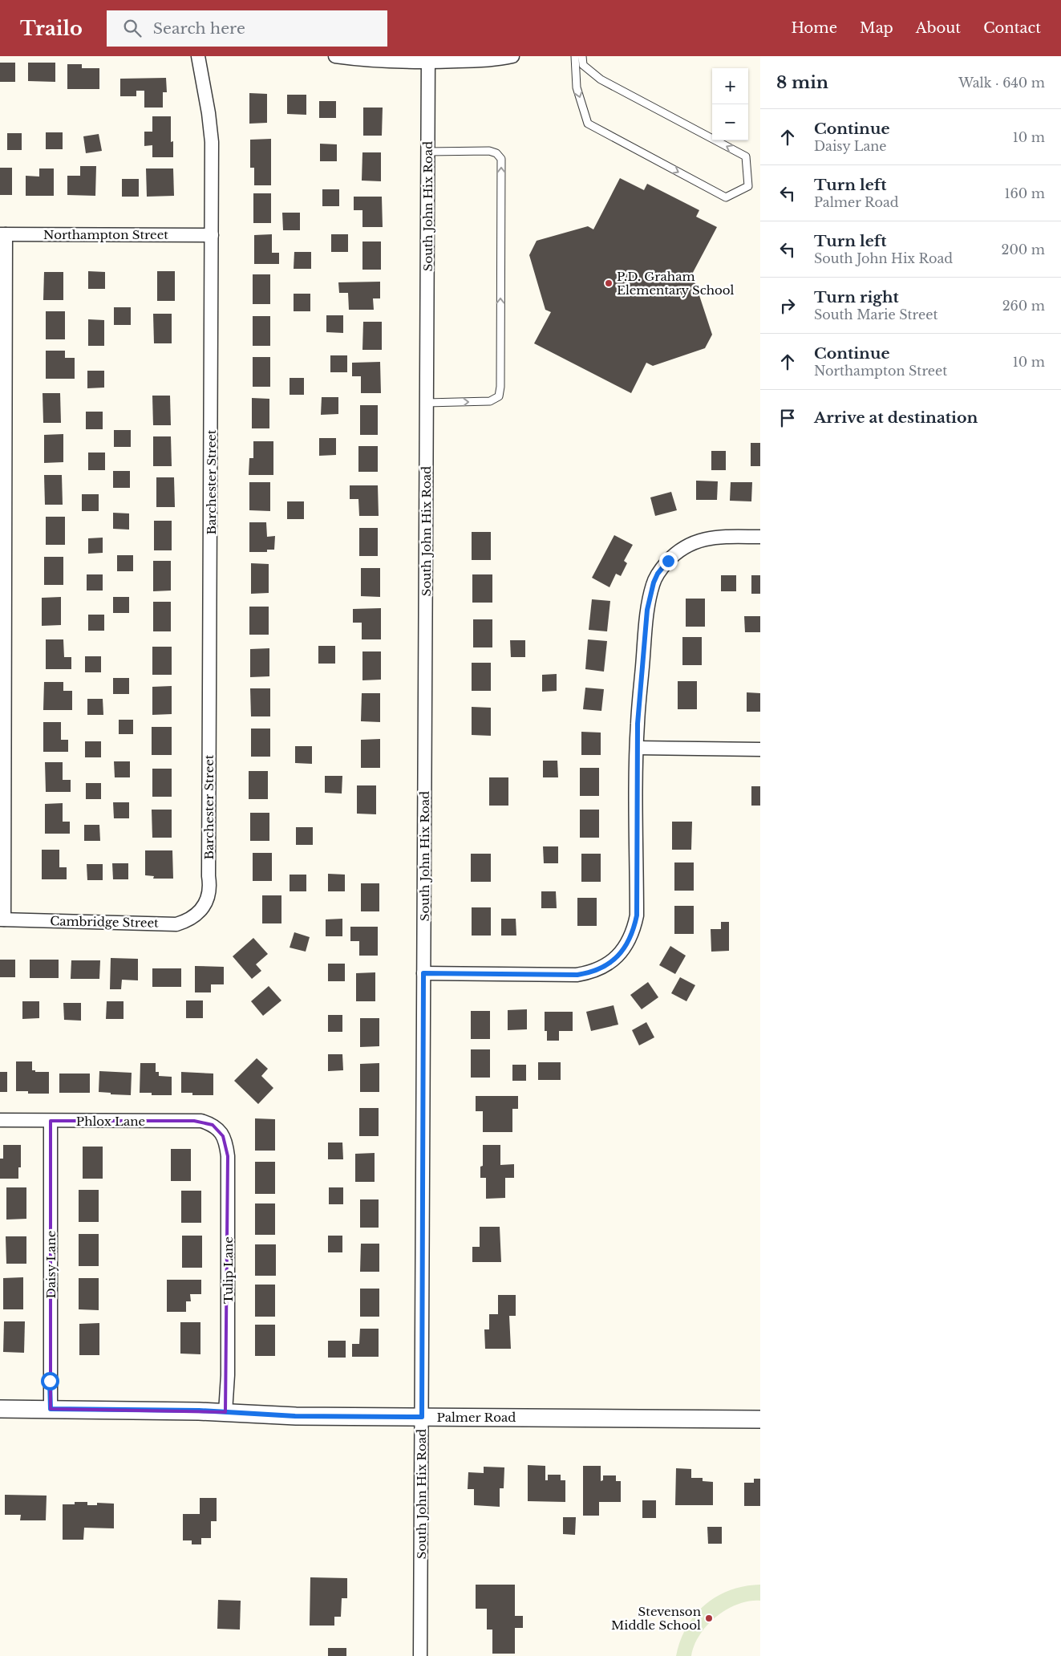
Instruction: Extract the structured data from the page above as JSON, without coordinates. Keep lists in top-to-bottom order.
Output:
{
  "streets": {
    "street": [
      "South John Hix Road",
      "Northampton Street",
      "Barchester Street",
      "Cambridge Street",
      "Phlox Lane",
      "Daisy Lane",
      "Tulip Lane",
      "Palmer Road"
    ]
  },
  "crossings": [
    ["South John Hix Road", "Palmer Road"],
    ["Northampton Street", "Barchester Street"],
    ["Barchester Street", "Cambridge Street"],
    ["Phlox Lane", "Daisy Lane"],
    ["Phlox Lane", "Tulip Lane"],
    ["Daisy Lane", "Palmer Road"],
    ["Tulip Lane", "Palmer Road"]
  ],
  "places": ["P.D. Graham Elementary School", "Stevenson Middle School"],
  "page": {
    "header": "Trailo",
    "search": "Search here",
    "nav": [
      "Home",
      "Map",
      "About",
      "Contact"
    ],
    "heading": ["8 min", "Walk · 640 m"],
    "map_buttons": ["+", "−"],
    "list": [
      ["Continue", "Daisy Lane", "10 m"],
      ["Turn left", "Palmer Road", "160 m"],
      ["Turn left", "South John Hix Road", "200 m"],
      ["Turn right", "South Marie Street", "260 m"],
      ["Continue", "Northampton Street", "10 m"],
      "Arrive at destination"
    ]
  }
}
